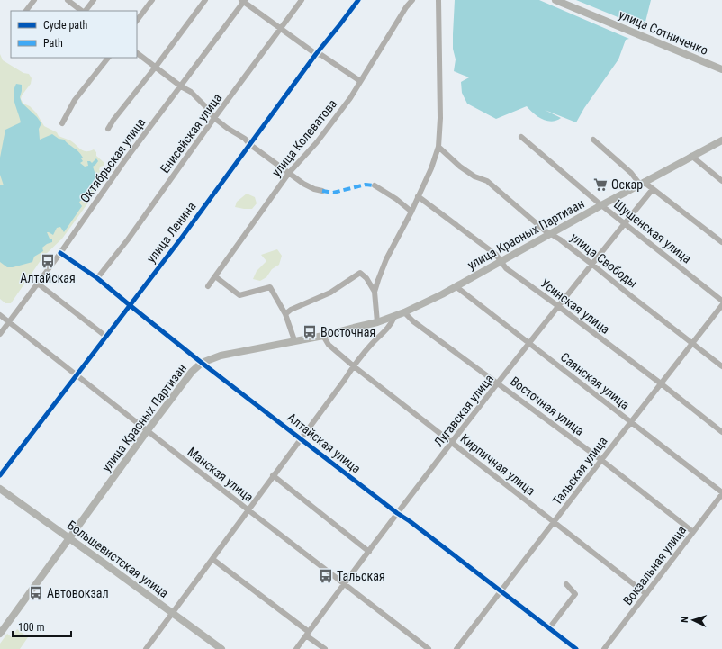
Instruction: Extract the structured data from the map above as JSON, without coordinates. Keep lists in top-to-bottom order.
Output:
{
  "streets": {
    "main road": ["улица Сотниченко", "улица Красных Партизан", "Большевистская улица"],
    "street": [
      "Енисейская улица",
      "улица Колеватова",
      "Октябрьская улица",
      "Шушенская улица",
      "улица Ленина",
      "улица Свободы",
      "Усинская улица",
      "Саянская улица",
      "Восточная улица",
      "Лугавская улица",
      "Алтайская улица",
      "Кирпичная улица",
      "Тальская улица",
      "Манская улица",
      "Вокзальная улица"
    ]
  },
  "crossings": [
    ["Енисейская улица", "Алтайская улица"],
    ["Октябрьская улица", "Алтайская улица"],
    ["Октябрьская улица", "Манская улица"],
    ["Шушенская улица", "улица Красных Партизан"],
    ["Шушенская улица", "Лугавская улица"],
    ["улица Ленина", "Алтайская улица"],
    ["улица Ленина", "Манская улица"],
    ["улица Красных Партизан", "улица Свободы"],
    ["улица Красных Партизан", "Усинская улица"],
    ["улица Красных Партизан", "Саянская улица"],
    ["улица Красных Партизан", "Восточная улица"],
    ["улица Красных Партизан", "Алтайская улица"],
    ["улица Красных Партизан", "Кирпичная улица"],
    ["улица Красных Партизан", "Манская улица"],
    ["улица Красных Партизан", "Большевистская улица"],
    ["улица Свободы", "Лугавская улица"],
    ["улица Свободы", "Тальская улица"],
    ["Усинская улица", "Лугавская улица"],
    ["Усинская улица", "Тальская улица"],
    ["Саянская улица", "Лугавская улица"],
    ["Саянская улица", "Тальская улица"],
    ["Саянская улица", "Вокзальная улица"],
    ["Восточная улица", "Лугавская улица"],
    ["Восточная улица", "Тальская улица"],
    ["Восточная улица", "Вокзальная улица"],
    ["Лугавская улица", "Алтайская улица"],
    ["Лугавская улица", "Кирпичная улица"],
    ["Лугавская улица", "Манская улица"],
    ["Алтайская улица", "Тальская улица"],
    ["Кирпичная улица", "Тальская улица"],
    ["Кирпичная улица", "Вокзальная улица"]
  ],
  "places": {
    "supermarket": ["Оскар"],
    "bus stop": [
      "Алтайская",
      "Восточная",
      "Тальская",
      "Автовокзал"
    ]
  },
  "legend": ["Cycle path", "Path"],
  "scale_bar": "100 m",
  "north": "left"
}
